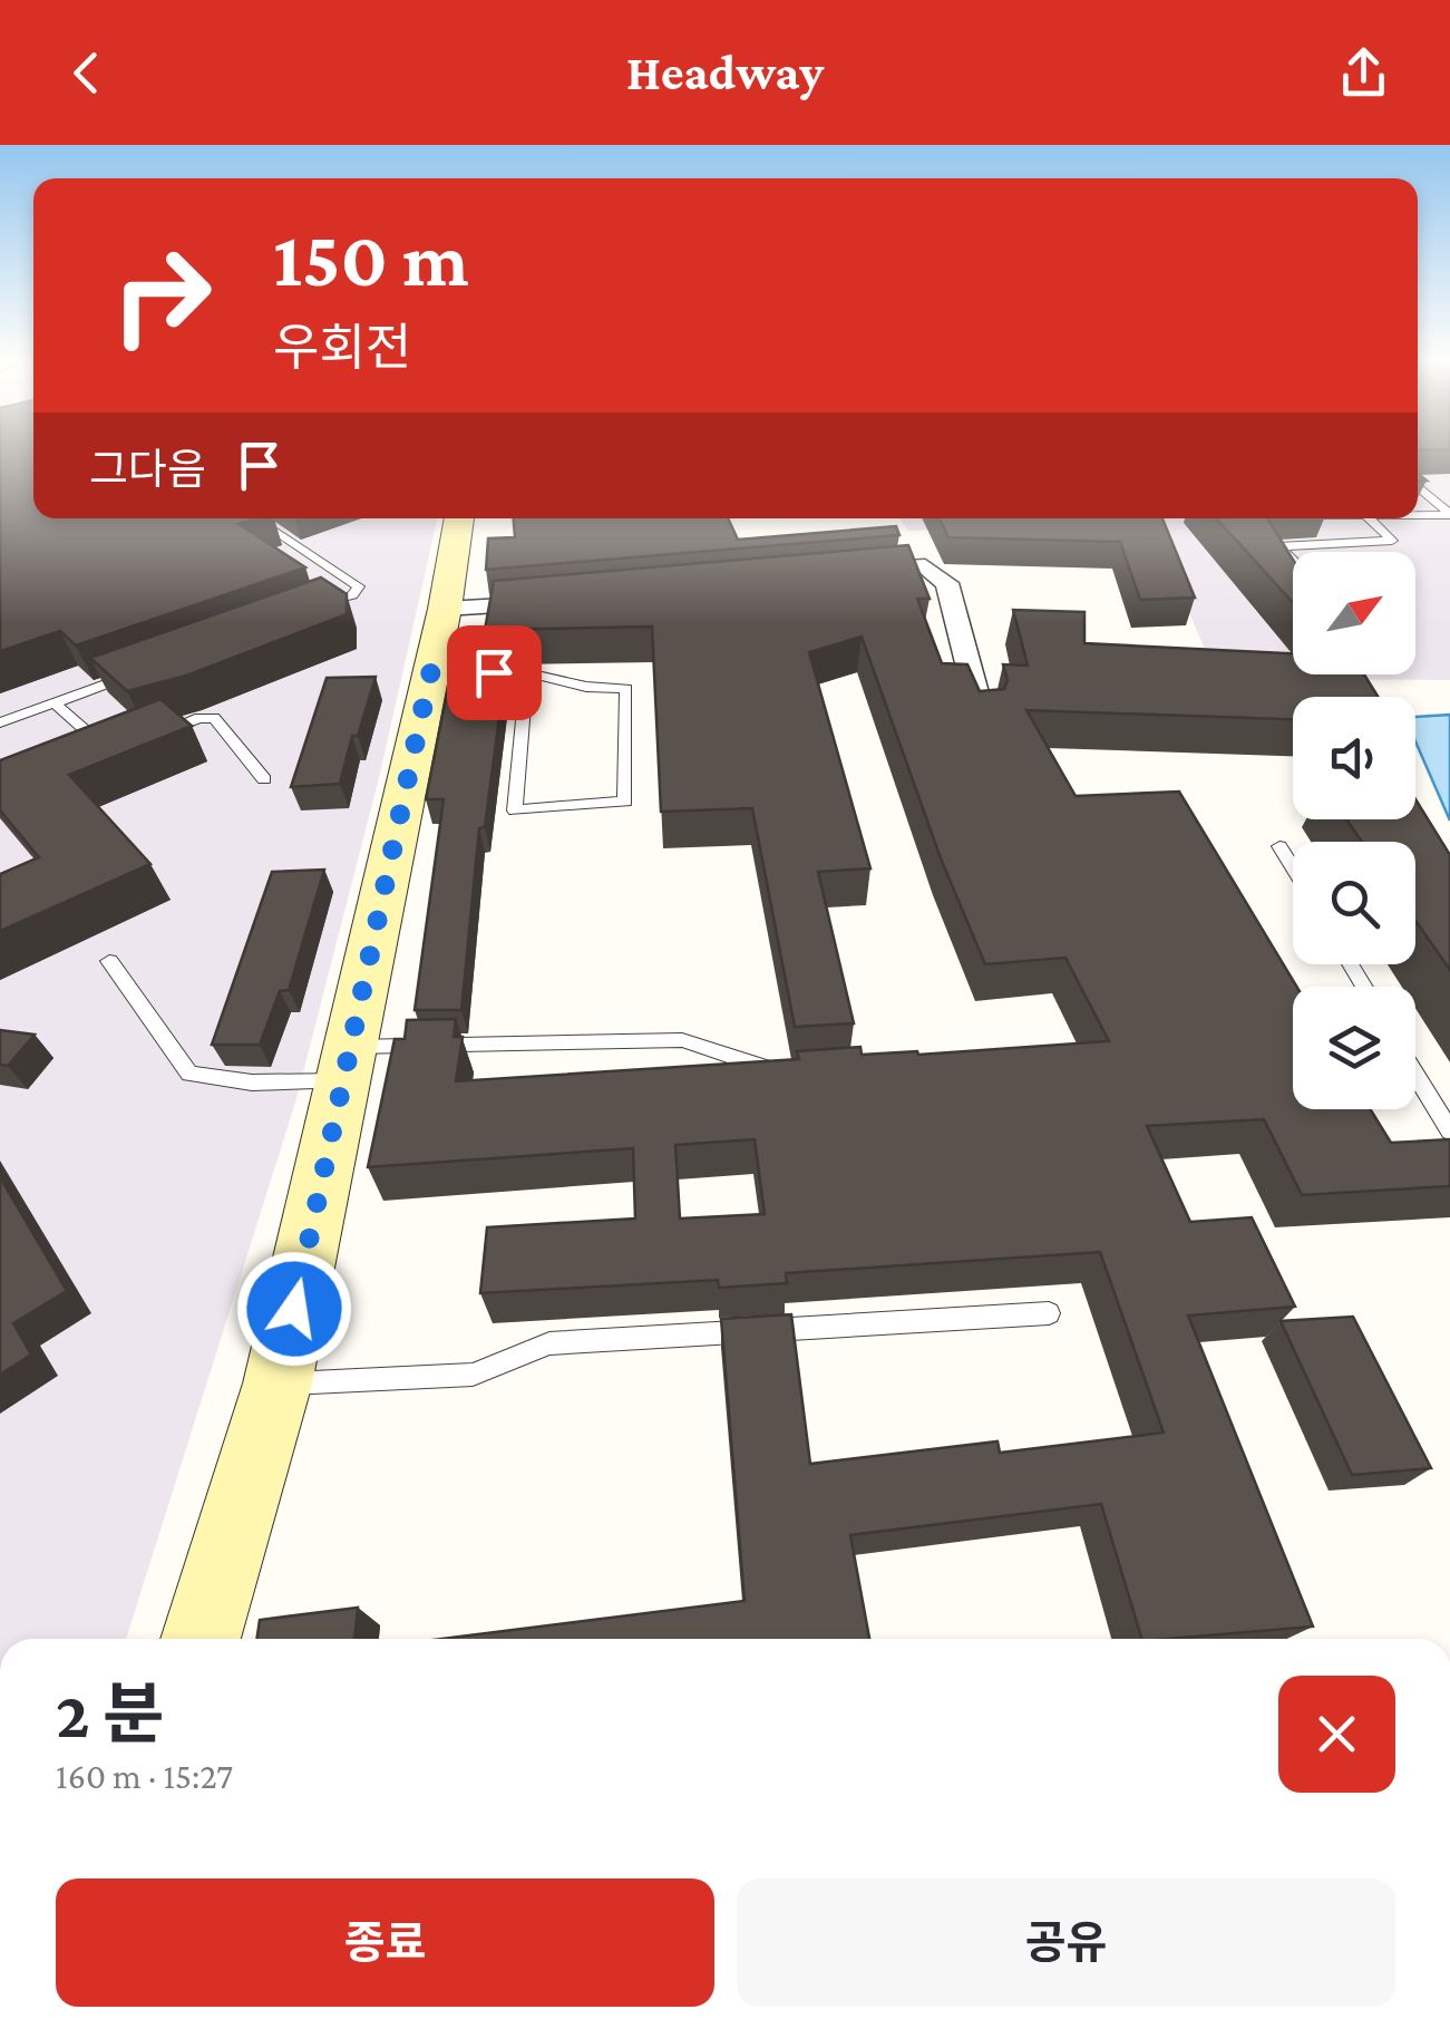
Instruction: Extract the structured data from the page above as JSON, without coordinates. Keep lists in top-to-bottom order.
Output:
{
  "north": "top right",
  "page": {
    "header": "Headway",
    "turn": ["150 m", "우회전"],
    "then": "그다음",
    "heading": ["2 분", "160 m · 15:27"],
    "buttons": ["종료", "공유"]
  }
}
